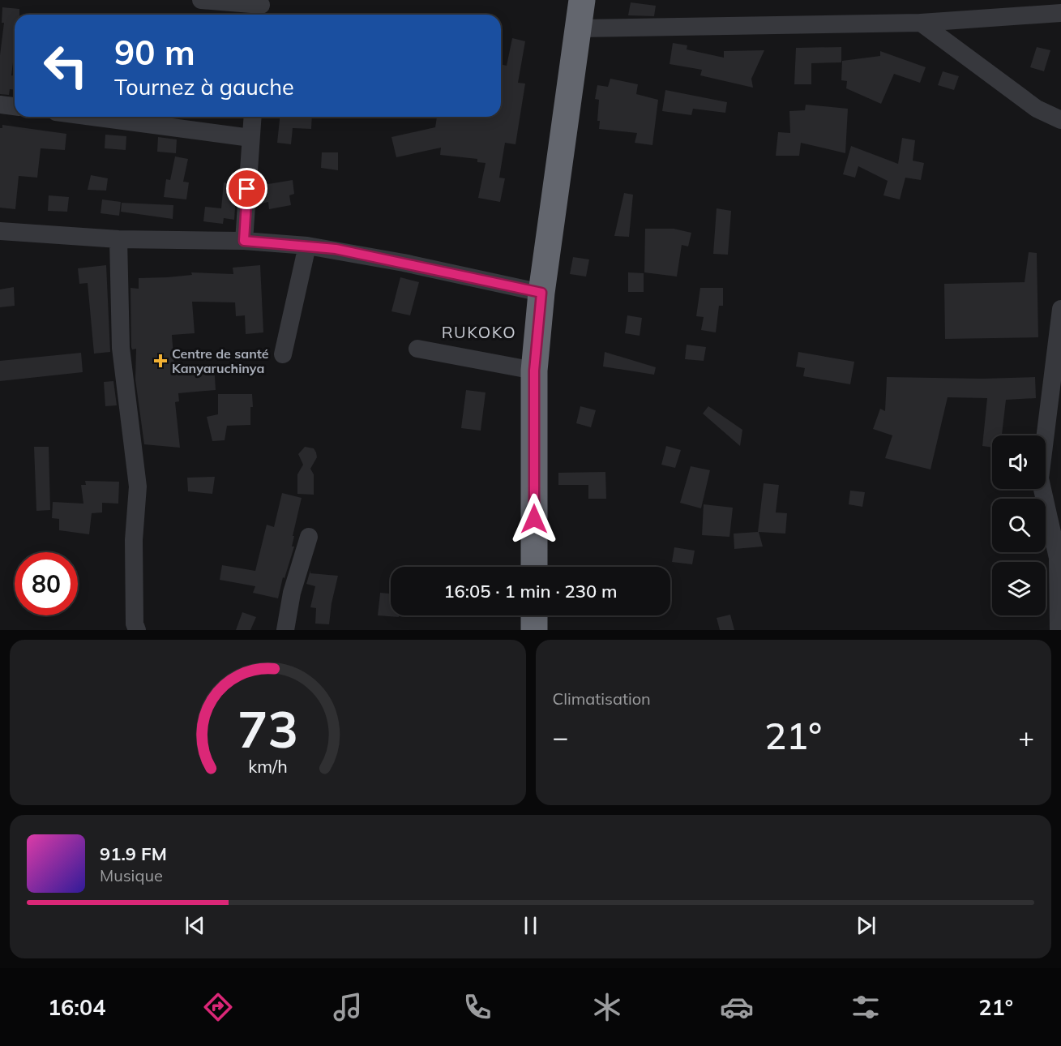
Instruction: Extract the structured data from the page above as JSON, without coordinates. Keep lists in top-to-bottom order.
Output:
{
  "districts": ["RUKOKO"],
  "places": {
    "health": ["Centre de santé Kanyaruchinya"]
  },
  "page": {
    "turn": ["90 m", "Tournez à gauche"],
    "limit": "80",
    "trip": "16:05 · 1 min · 230 m",
    "tile": "Climatisation",
    "heat": ["−", "21°", "+"],
    "song": ["91.9 FM", "Musique"],
    "tabs": ["16:04", "21°"],
    "gauge": ["73", "km/h"]
  }
}
